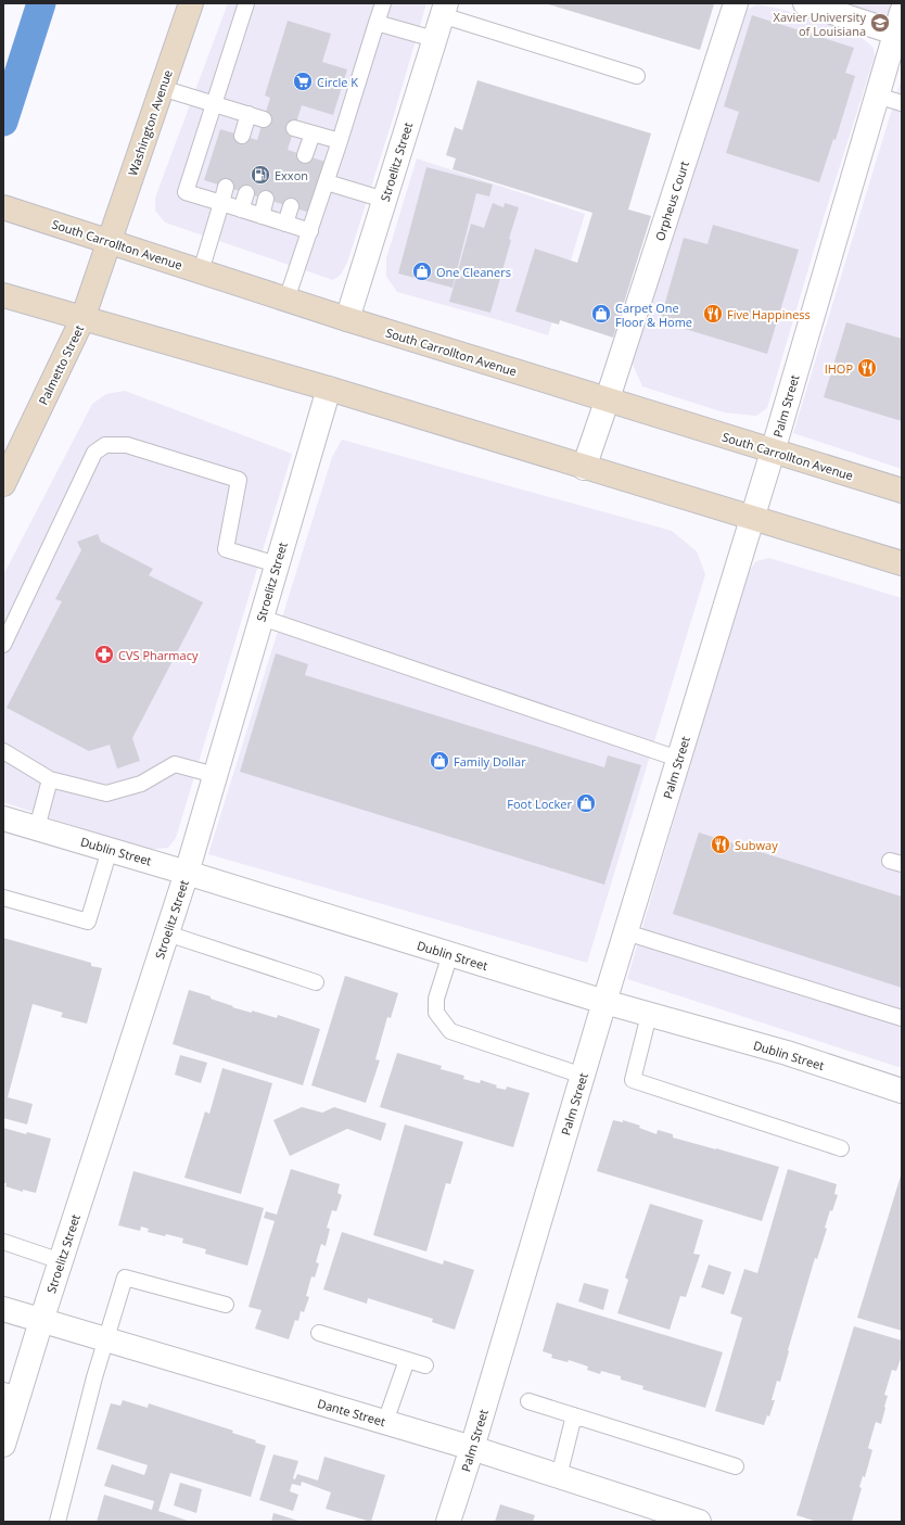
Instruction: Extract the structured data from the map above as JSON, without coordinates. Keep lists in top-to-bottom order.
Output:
{
  "streets": {
    "main road": ["Washington Avenue", "South Carrollton Avenue", "Palmetto Street"],
    "street": [
      "Stroelitz Street",
      "Orpheus Court",
      "Palm Street",
      "Dublin Street",
      "Dante Street"
    ]
  },
  "crossings": [
    ["Washington Avenue", "South Carrollton Avenue"],
    ["Washington Avenue", "Palmetto Street"],
    ["Stroelitz Street", "South Carrollton Avenue"],
    ["Stroelitz Street", "Dublin Street"],
    ["Stroelitz Street", "Dante Street"],
    ["Orpheus Court", "South Carrollton Avenue"],
    ["South Carrollton Avenue", "Palmetto Street"],
    ["South Carrollton Avenue", "Palm Street"],
    ["Palm Street", "Dublin Street"],
    ["Palm Street", "Dante Street"]
  ],
  "places": {
    "school or university": ["Xavier University of Louisiana"],
    "supermarket": ["Circle K"],
    "fuel station": ["Exxon"],
    "shop": [
      "One Cleaners",
      "Carpet One Floor & Home",
      "Family Dollar",
      "Foot Locker"
    ],
    "restaurant": ["Five Happiness", "IHOP", "Subway"],
    "pharmacy": ["CVS Pharmacy"]
  }
}
